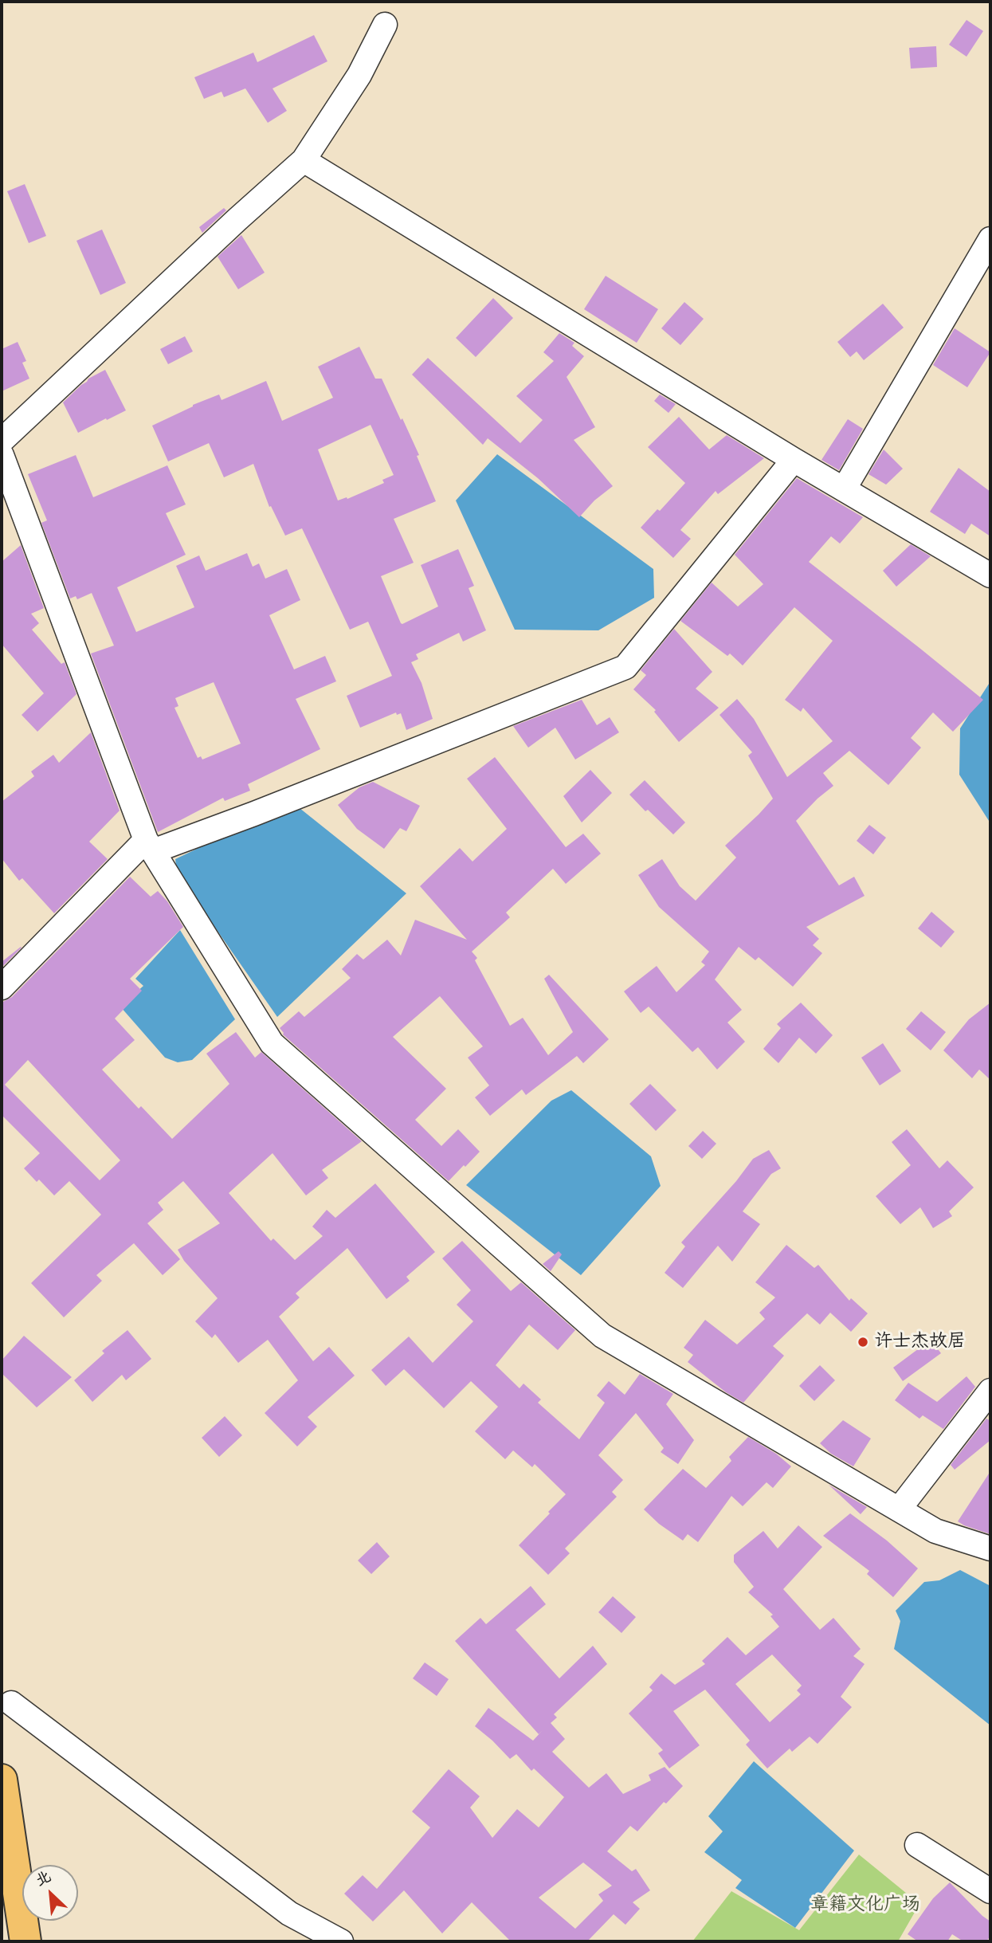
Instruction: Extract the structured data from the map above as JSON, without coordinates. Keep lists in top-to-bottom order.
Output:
{
  "parks": ["章籍文化广场"],
  "places": ["许士杰故居"],
  "north": "top left"
}
